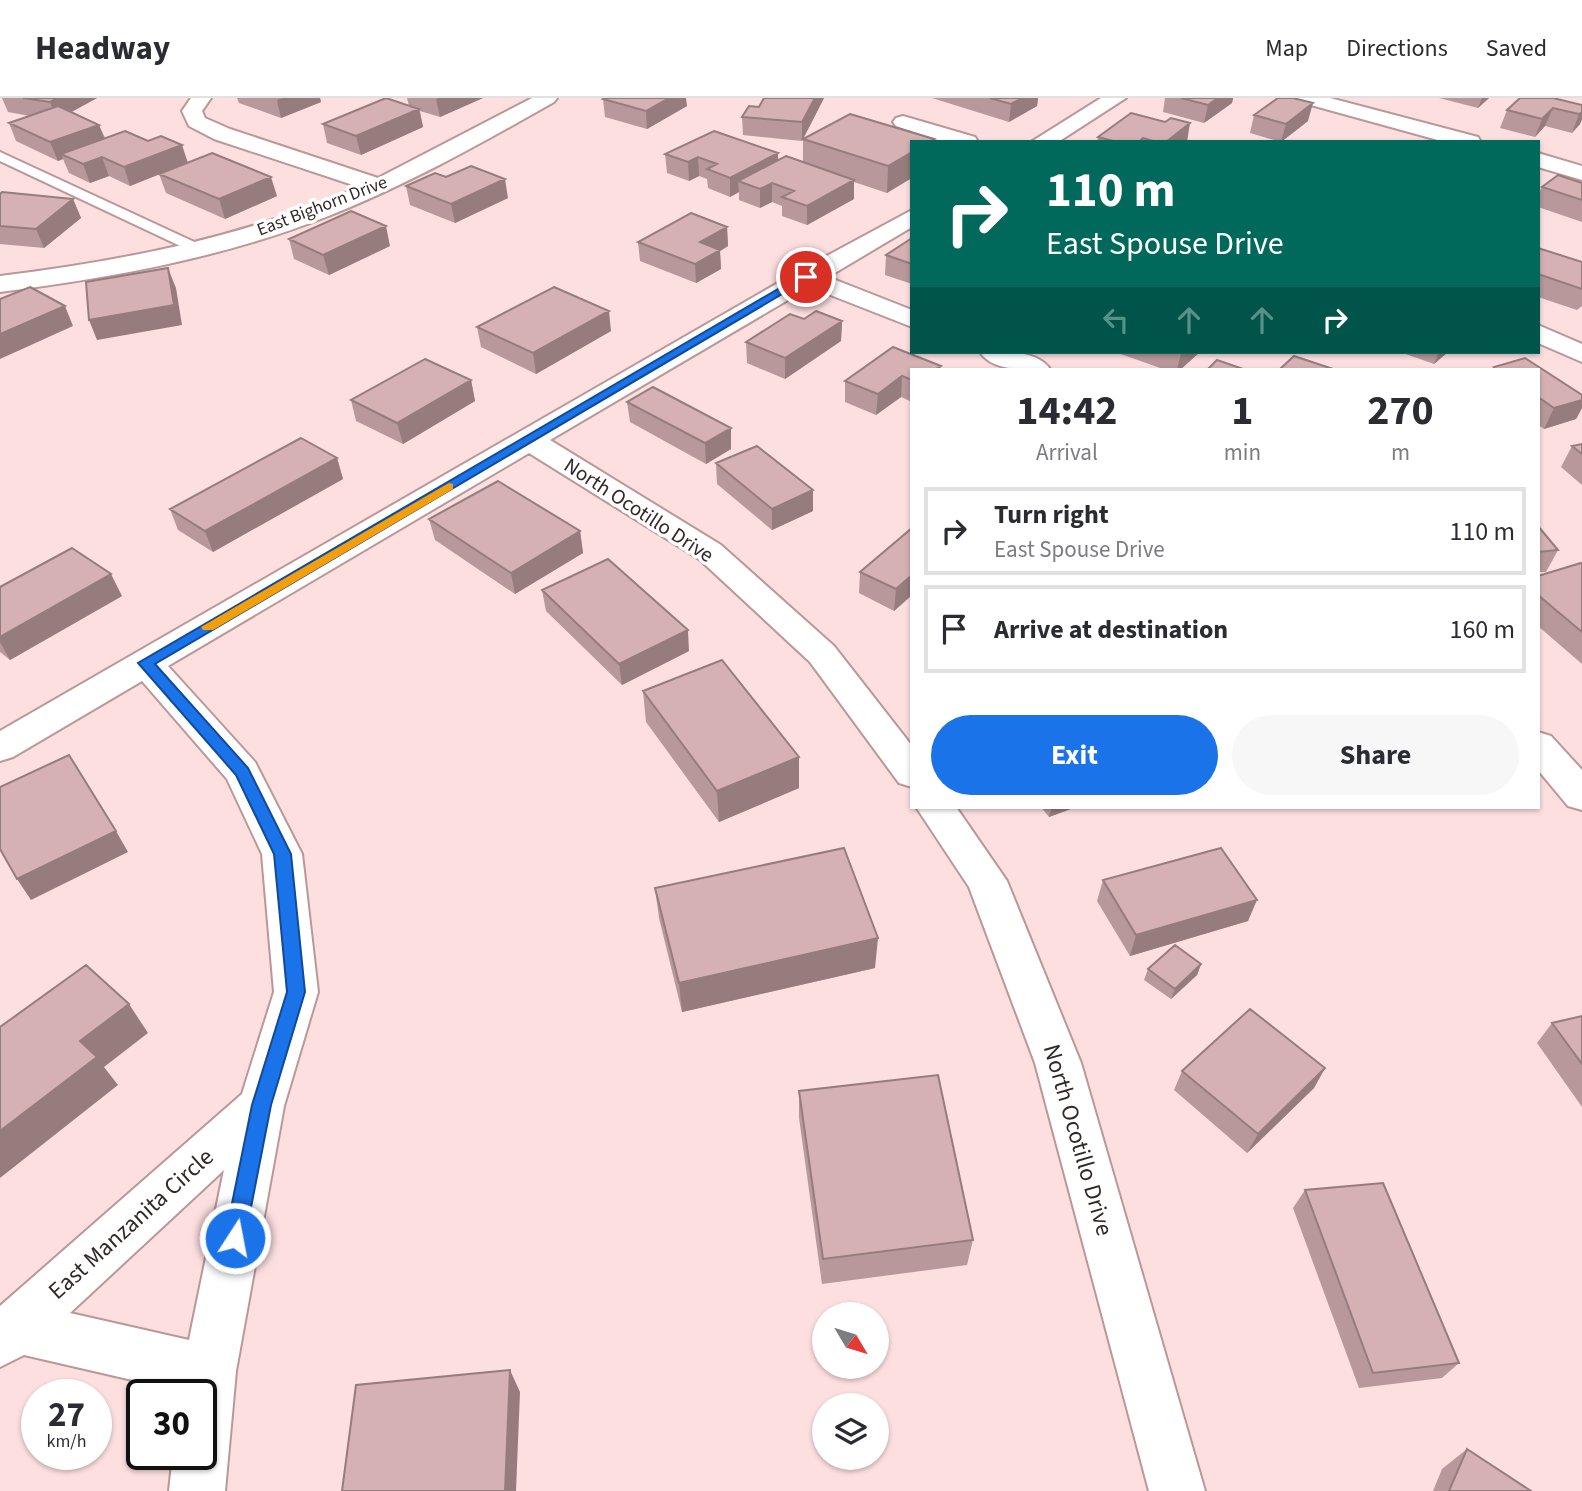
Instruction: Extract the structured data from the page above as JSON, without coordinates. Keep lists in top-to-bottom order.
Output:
{
  "streets": {
    "street": ["East Bighorn Drive", "North Ocotillo Drive", "East Manzanita Circle"]
  },
  "north": "bottom right",
  "page": {
    "header": "Headway",
    "nav": ["Map", "Directions", "Saved"],
    "turn": ["110 m", "East Spouse Drive"],
    "eta": [
      "14:42",
      "Arrival",
      "1",
      "min",
      "270",
      "m"
    ],
    "list": [
      {
        "name": "Turn right",
        "note": "East Spouse Drive",
        "value": "110 m"
      },
      {
        "name": "Arrive at destination",
        "value": "160 m"
      }
    ],
    "buttons": ["Exit", "Share"],
    "speed": "27 km/h",
    "limit": "30"
  }
}
